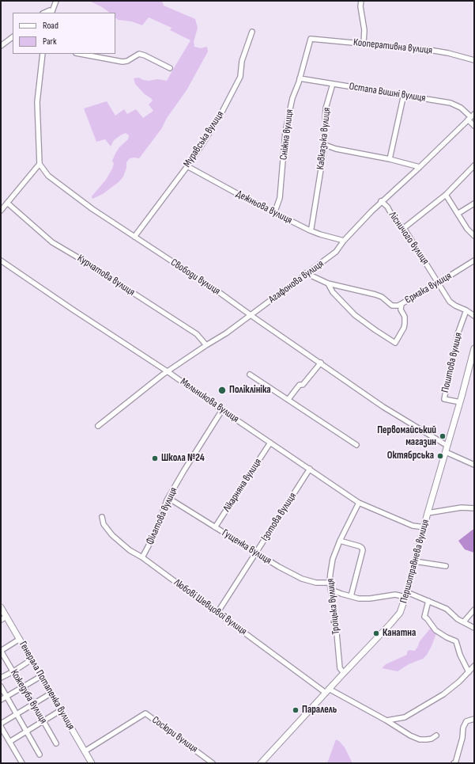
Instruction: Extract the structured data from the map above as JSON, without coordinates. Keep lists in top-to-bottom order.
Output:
{
  "streets": {
    "main road": ["Першотравнева вулиця", "Генерала Потапенка вулиця"],
    "street": [
      "Кооперативна вулиця",
      "Остапа Вишні вулиця",
      "Сніжна вулиця",
      "Кавказька вулиця",
      "Муравська вулиця",
      "Дежньова вулиця",
      "Лісничого вулиця",
      "Курчатова вулиця",
      "Свободи вулиця",
      "Агафонова вулиця",
      "Єрмака вулиця",
      "Поштова вулиця",
      "Мельникова вулиця",
      "Лікарняна вулиця",
      "Філатова вулиця",
      "Ізотова вулиця",
      "Гущенка вулиця",
      "Троїцька вулиця",
      "Любові Шевцової вулиця",
      "Кожедуба вулиця",
      "Сосюри вулиця"
    ]
  },
  "crossings": [
    ["Кооперативна вулиця", "Сніжна вулиця"],
    ["Остапа Вишні вулиця", "Сніжна вулиця"],
    ["Остапа Вишні вулиця", "Кавказька вулиця"],
    ["Остапа Вишні вулиця", "Агафонова вулиця"],
    ["Сніжна вулиця", "Дежньова вулиця"],
    ["Кавказька вулиця", "Дежньова вулиця"],
    ["Муравська вулиця", "Дежньова вулиця"],
    ["Муравська вулиця", "Свободи вулиця"],
    ["Дежньова вулиця", "Агафонова вулиця"],
    ["Лісничого вулиця", "Агафонова вулиця"],
    ["Лісничого вулиця", "Єрмака вулиця"],
    ["Лісничого вулиця", "Поштова вулиця"],
    ["Курчатова вулиця", "Агафонова вулиця"],
    ["Свободи вулиця", "Агафонова вулиця"],
    ["Свободи вулиця", "Першотравнева вулиця"],
    ["Агафонова вулиця", "Єрмака вулиця"],
    ["Агафонова вулиця", "Мельникова вулиця"],
    ["Поштова вулиця", "Першотравнева вулиця"],
    ["Мельникова вулиця", "Лікарняна вулиця"],
    ["Мельникова вулиця", "Філатова вулиця"],
    ["Мельникова вулиця", "Ізотова вулиця"],
    ["Мельникова вулиця", "Першотравнева вулиця"],
    ["Мельникова вулиця", "Троїцька вулиця"],
    ["Лікарняна вулиця", "Гущенка вулиця"],
    ["Філатова вулиця", "Гущенка вулиця"],
    ["Філатова вулиця", "Любові Шевцової вулиця"],
    ["Ізотова вулиця", "Гущенка вулиця"],
    ["Ізотова вулиця", "Любові Шевцової вулиця"],
    ["Гущенка вулиця", "Троїцька вулиця"],
    ["Першотравнева вулиця", "Троїцька вулиця"],
    ["Першотравнева вулиця", "Любові Шевцової вулиця"],
    ["Генерала Потапенка вулиця", "Сосюри вулиця"]
  ],
  "places": [
    "Поліклініка",
    "Первомайський магазин",
    "Октябрська",
    "Школа №24",
    "Канатна",
    "Паралель"
  ],
  "legend": ["Road", "Park"]
}
